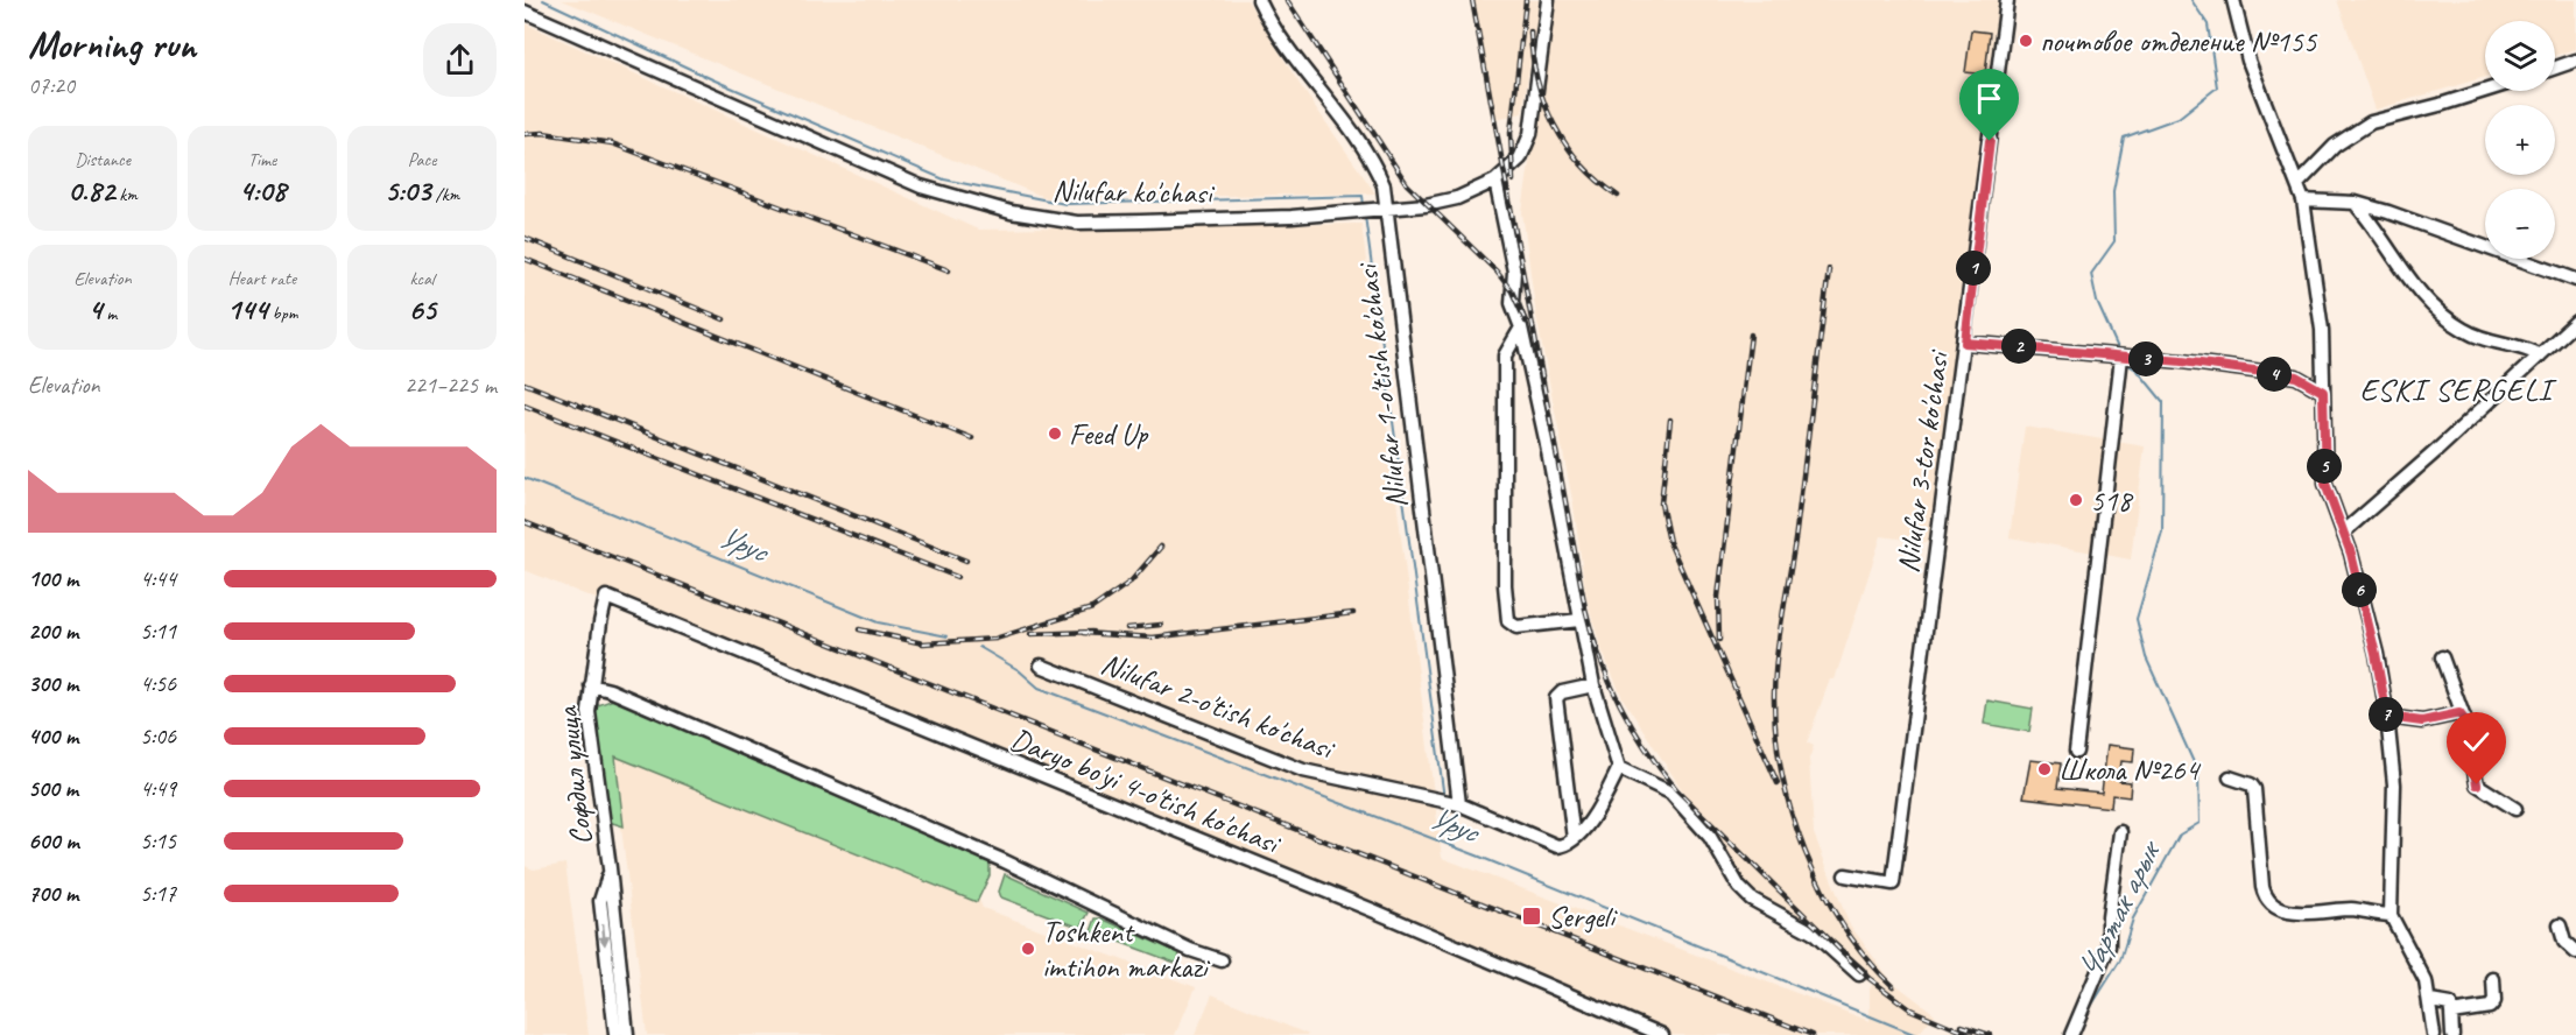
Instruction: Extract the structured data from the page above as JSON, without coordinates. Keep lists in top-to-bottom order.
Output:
{
  "streets": {
    "street": [
      "Nilufar ko'chasi",
      "Nilufar 1-o'tish ko'chasi",
      "Nilufar 3-tor ko'chasi",
      "Nilufar 2-o'tish ko'chasi",
      "Софдил улица",
      "Daryo bo'yi 4-o'tish ko'chasi"
    ]
  },
  "crossings": [
    ["Nilufar ko'chasi", "Nilufar 1-o'tish ko'chasi"],
    ["Nilufar 1-o'tish ko'chasi", "Nilufar 2-o'tish ko'chasi"],
    ["Софдил улица", "Daryo bo'yi 4-o'tish ko'chasi"]
  ],
  "districts": ["ESKI SERGELI"],
  "water": ["Урус", "Чартак арык"],
  "places": {
    "other": [
      "почтовое отделение №155",
      "Feed Up",
      "518",
      "Школа №264",
      "Toshkent imtihon markazi"
    ],
    "transit": ["Sergeli"]
  },
  "page": {
    "heading": ["Morning run", "07:20"],
    "map_buttons": ["+", "−"],
    "stats": [
      ["Distance", "0.82 km"],
      ["Time", "4:08"],
      ["Pace", "5:03 /km"],
      ["Elevation", "4 m"],
      ["Heart rate", "144 bpm"],
      ["kcal", "65"]
    ],
    "pins": [
      "1",
      "2",
      "3",
      "4",
      "5",
      "6",
      "7"
    ],
    "chart": ["Elevation", "221–225 m"],
    "list": [
      {
        "name": "100 m",
        "note": "4:44"
      },
      {
        "name": "200 m",
        "note": "5:11"
      },
      {
        "name": "300 m",
        "note": "4:56"
      },
      {
        "name": "400 m",
        "note": "5:06"
      },
      {
        "name": "500 m",
        "note": "4:49"
      },
      {
        "name": "600 m",
        "note": "5:15"
      },
      {
        "name": "700 m",
        "note": "5:17"
      }
    ]
  }
}
